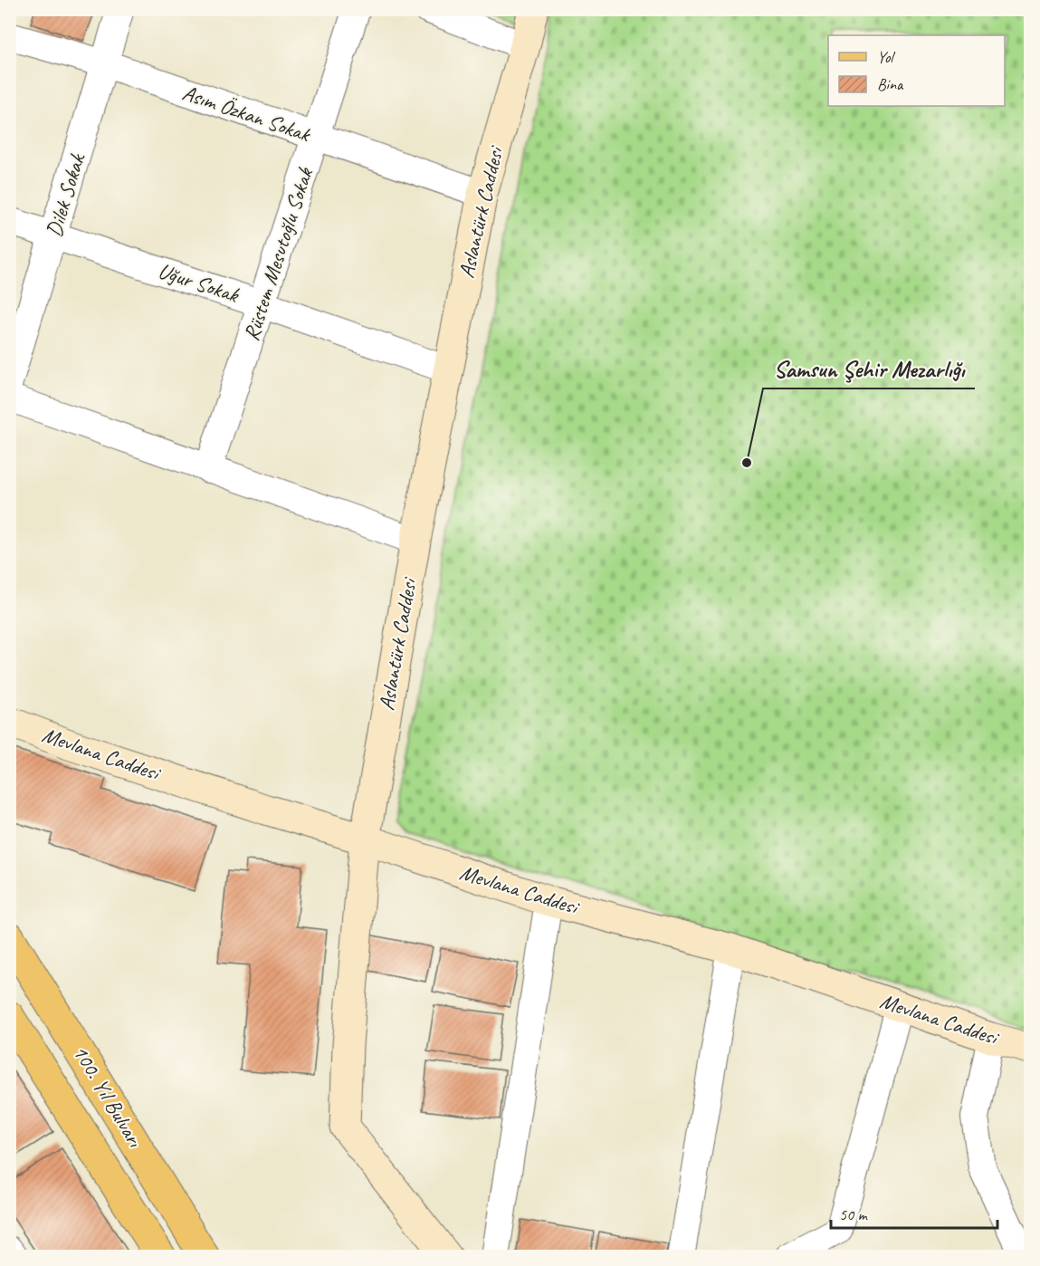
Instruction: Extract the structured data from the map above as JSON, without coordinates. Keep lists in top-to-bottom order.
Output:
{
  "streets": {
    "main road": ["100. Yıl Bulvarı"],
    "street": [
      "Asım Özkan Sokak",
      "Dilek Sokak",
      "Aslantürk Caddesi",
      "Rüstem Mesutoğlu Sokak",
      "Uğur Sokak",
      "Mevlana Caddesi"
    ]
  },
  "crossings": [
    ["Asım Özkan Sokak", "Dilek Sokak"],
    ["Asım Özkan Sokak", "Aslantürk Caddesi"],
    ["Asım Özkan Sokak", "Rüstem Mesutoğlu Sokak"],
    ["Dilek Sokak", "Uğur Sokak"],
    ["Aslantürk Caddesi", "Uğur Sokak"],
    ["Aslantürk Caddesi", "Mevlana Caddesi"],
    ["Rüstem Mesutoğlu Sokak", "Uğur Sokak"]
  ],
  "places": ["Samsun Şehir Mezarlığı"],
  "legend": ["Yol", "Bina"],
  "scale_bar": "50 m"
}
